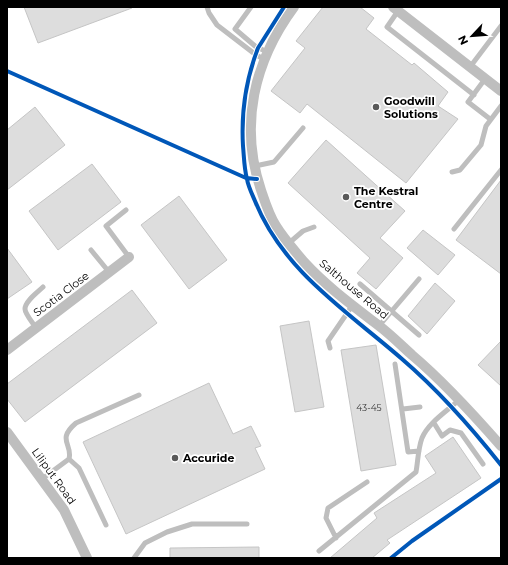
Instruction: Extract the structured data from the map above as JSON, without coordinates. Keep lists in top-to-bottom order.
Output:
{
  "streets": {
    "street": ["Salthouse Road", "Scotia Close", "Liliput Road"]
  },
  "places": ["Goodwill Solutions", "The Kestral Centre", "Accuride"],
  "house_numbers": ["43-45"],
  "north": "bottom left"
}
